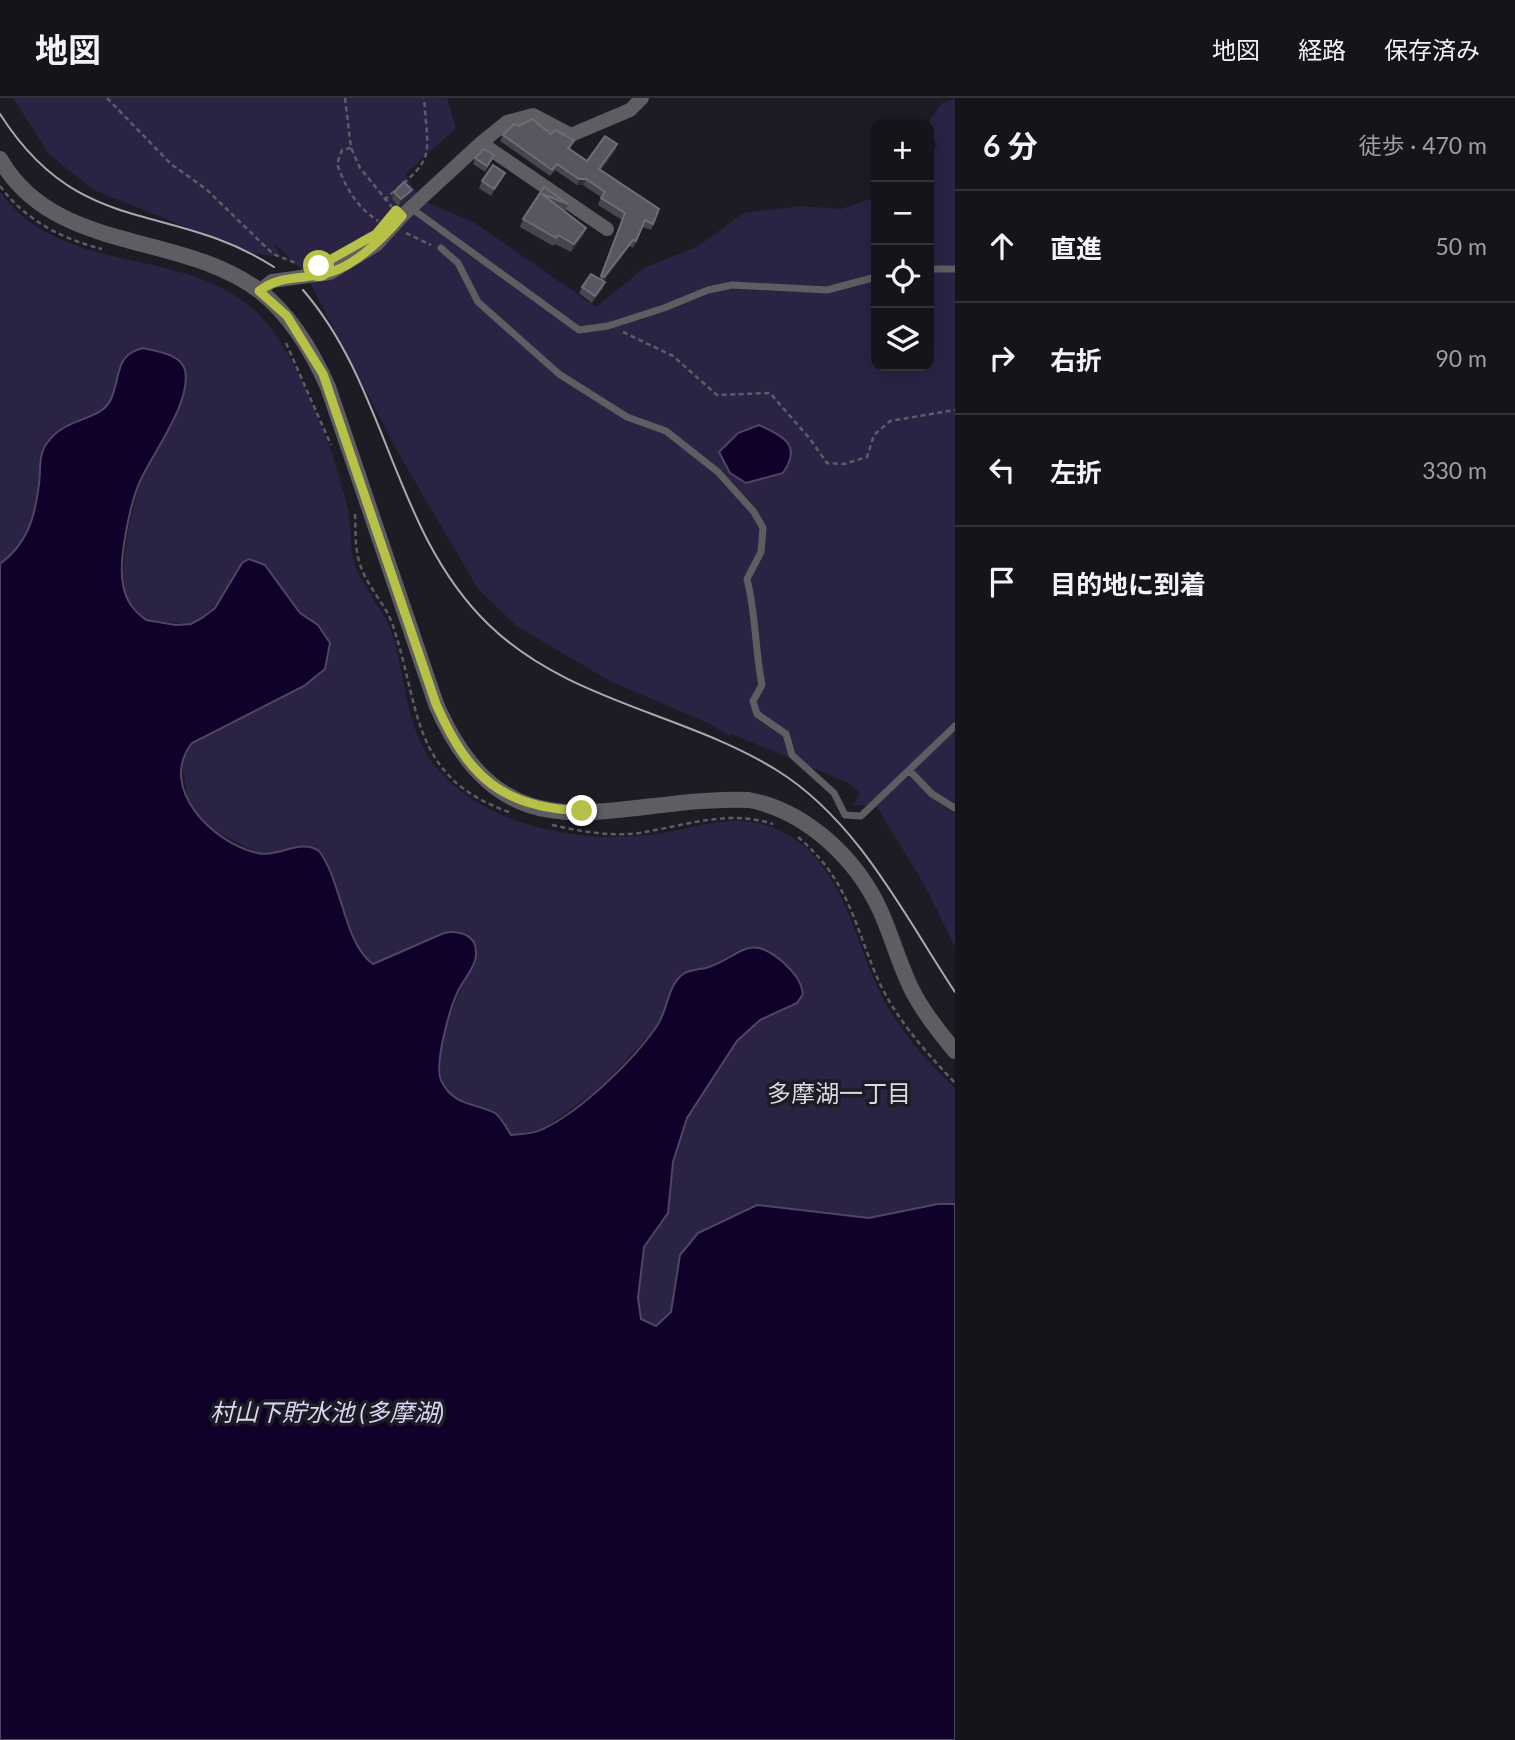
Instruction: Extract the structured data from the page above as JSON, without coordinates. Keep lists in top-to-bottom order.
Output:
{
  "districts": ["多摩湖一丁目"],
  "water": ["村山下貯水池 (多摩湖)"],
  "page": {
    "header": "地図",
    "nav": ["地図", "経路", "保存済み"],
    "heading": ["6 分", "徒歩 · 470 m"],
    "map_buttons": ["+", "−"],
    "list": [
      ["直進", "50 m"],
      ["右折", "90 m"],
      ["左折", "330 m"],
      "目的地に到着"
    ]
  }
}
